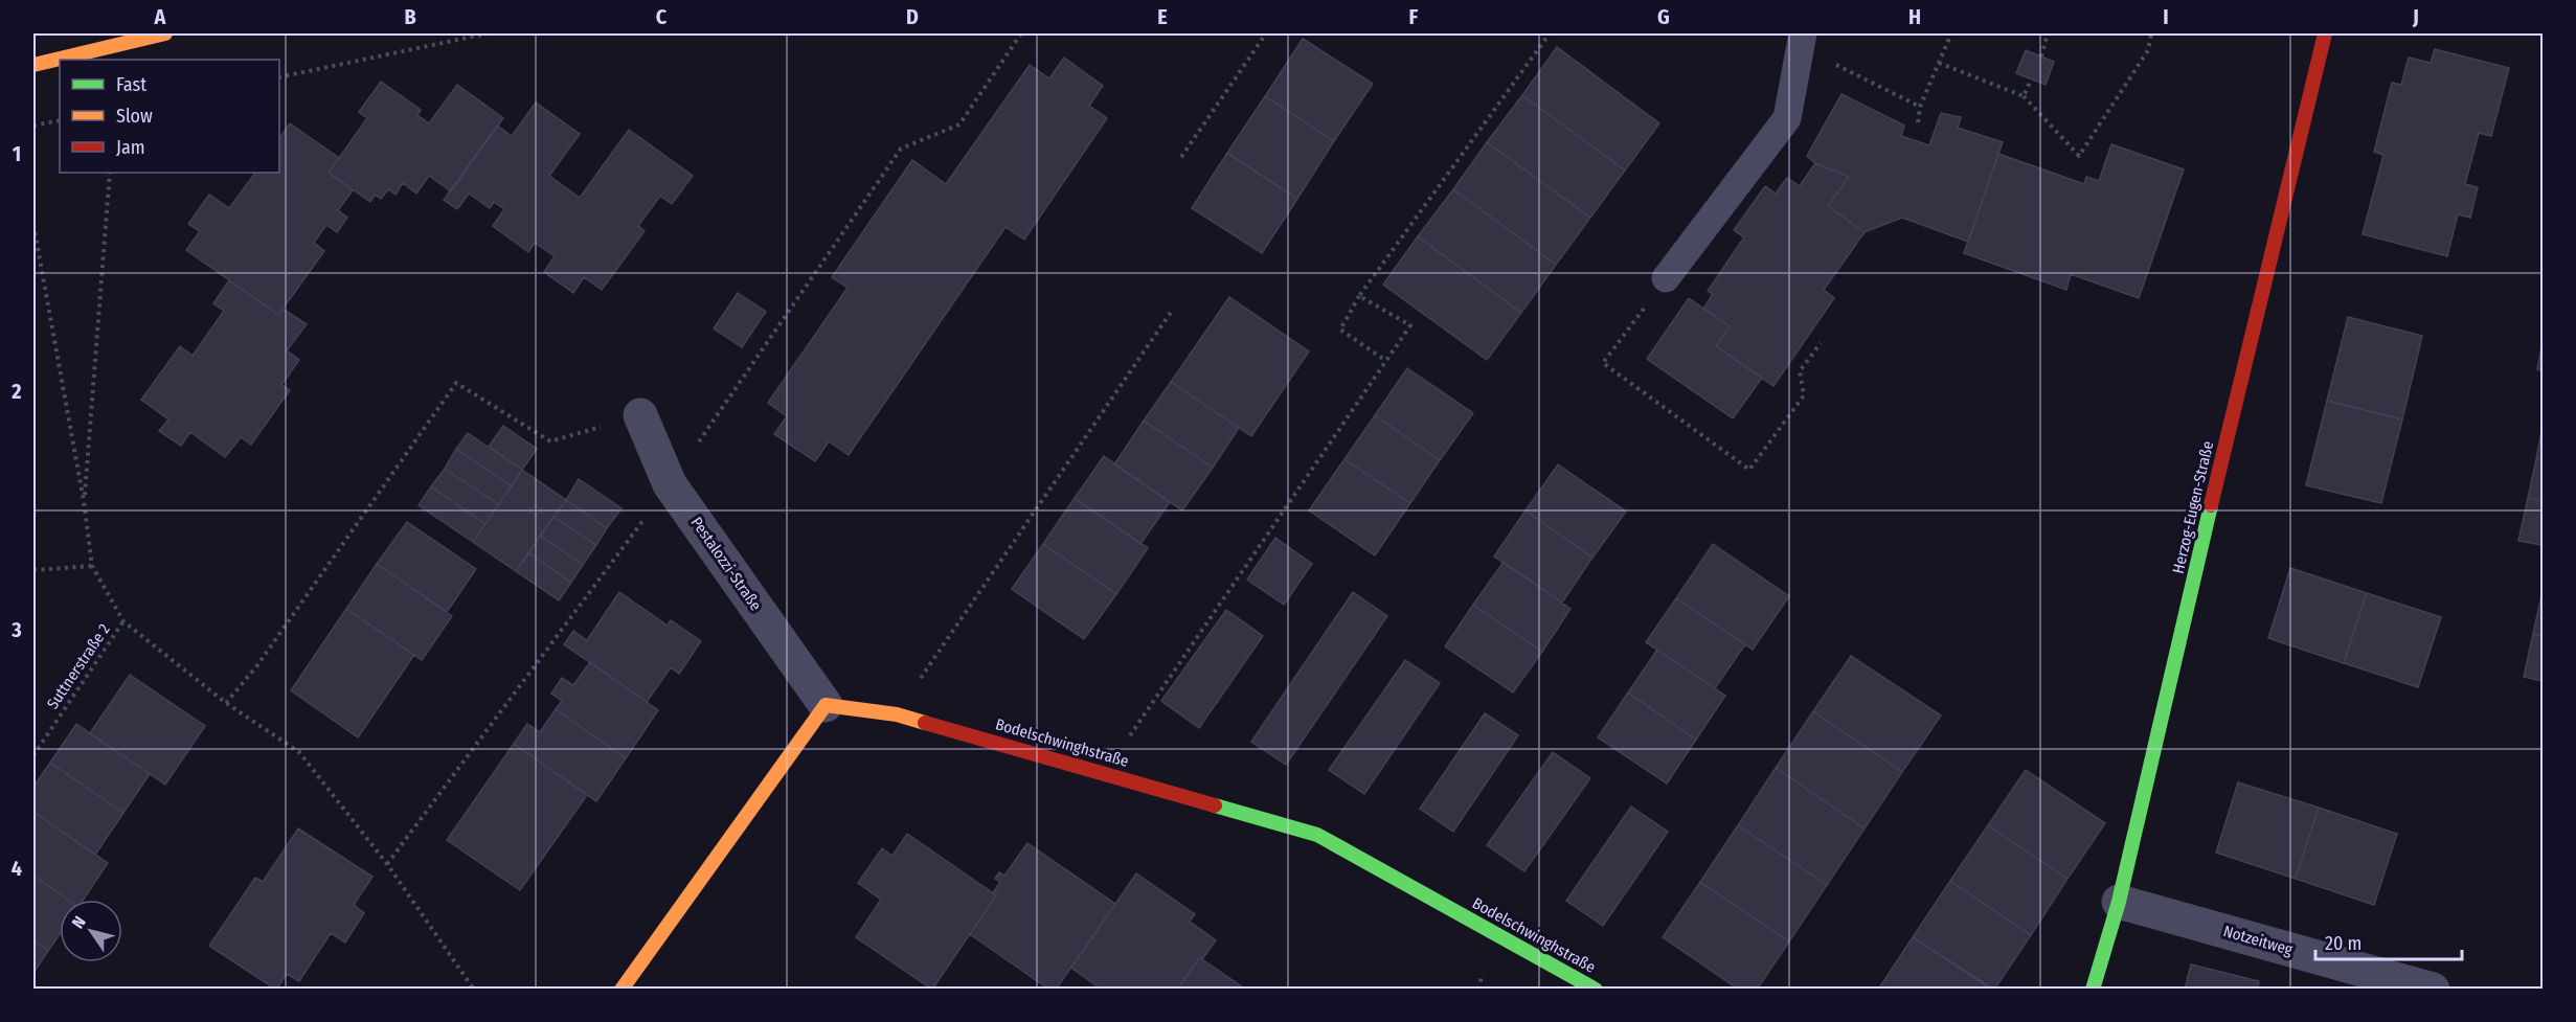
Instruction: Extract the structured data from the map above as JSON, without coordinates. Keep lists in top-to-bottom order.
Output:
{
  "streets": {
    "street": [
      "Herzog-Eugen-Straße",
      "Pestalozzi-Straße",
      "Bodelschwinghstraße",
      "Notzeitweg"
    ],
    "path": ["Suttnerstraße 2"]
  },
  "crossings": [
    ["Herzog-Eugen-Straße", "Notzeitweg"],
    ["Pestalozzi-Straße", "Bodelschwinghstraße"]
  ],
  "legend": ["Fast", "Slow", "Jam"],
  "scale_bar": "20 m",
  "north": "top left",
  "grid": {
    "columns": [
      "A",
      "B",
      "C",
      "D",
      "E",
      "F",
      "G",
      "H",
      "I",
      "J"
    ],
    "rows": [
      "1",
      "2",
      "3",
      "4"
    ]
  }
}
